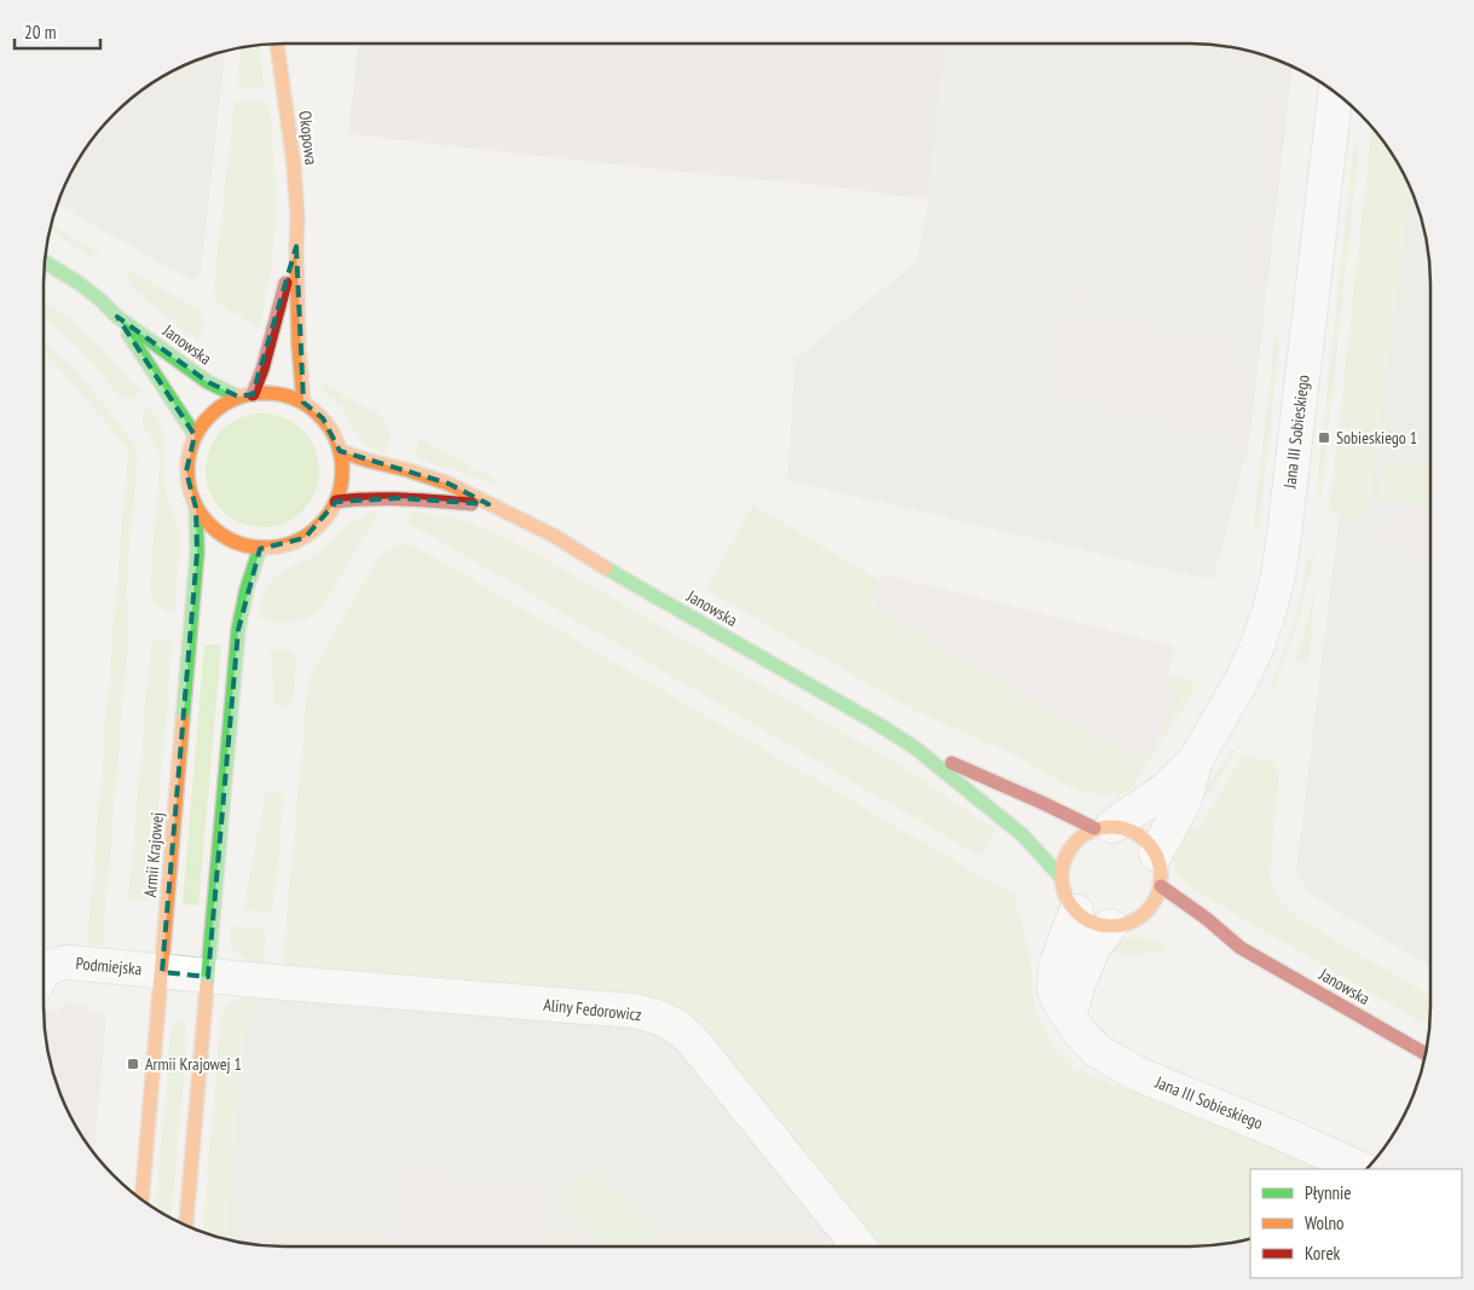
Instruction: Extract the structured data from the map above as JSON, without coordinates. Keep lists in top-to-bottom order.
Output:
{
  "streets": {
    "main road": ["Okopowa", "Janowska", "Armii Krajowej"],
    "street": ["Jana III Sobieskiego", "Podmiejska", "Aliny Fedorowicz"]
  },
  "crossings": [
    ["Okopowa", "Janowska"],
    ["Okopowa", "Armii Krajowej"],
    ["Janowska", "Jana III Sobieskiego"],
    ["Janowska", "Armii Krajowej"],
    ["Armii Krajowej", "Podmiejska"],
    ["Podmiejska", "Aliny Fedorowicz"]
  ],
  "places": {
    "transit": ["Sobieskiego 1", "Armii Krajowej 1"]
  },
  "legend": ["Płynnie", "Wolno", "Korek"],
  "scale_bar": "20 m"
}
